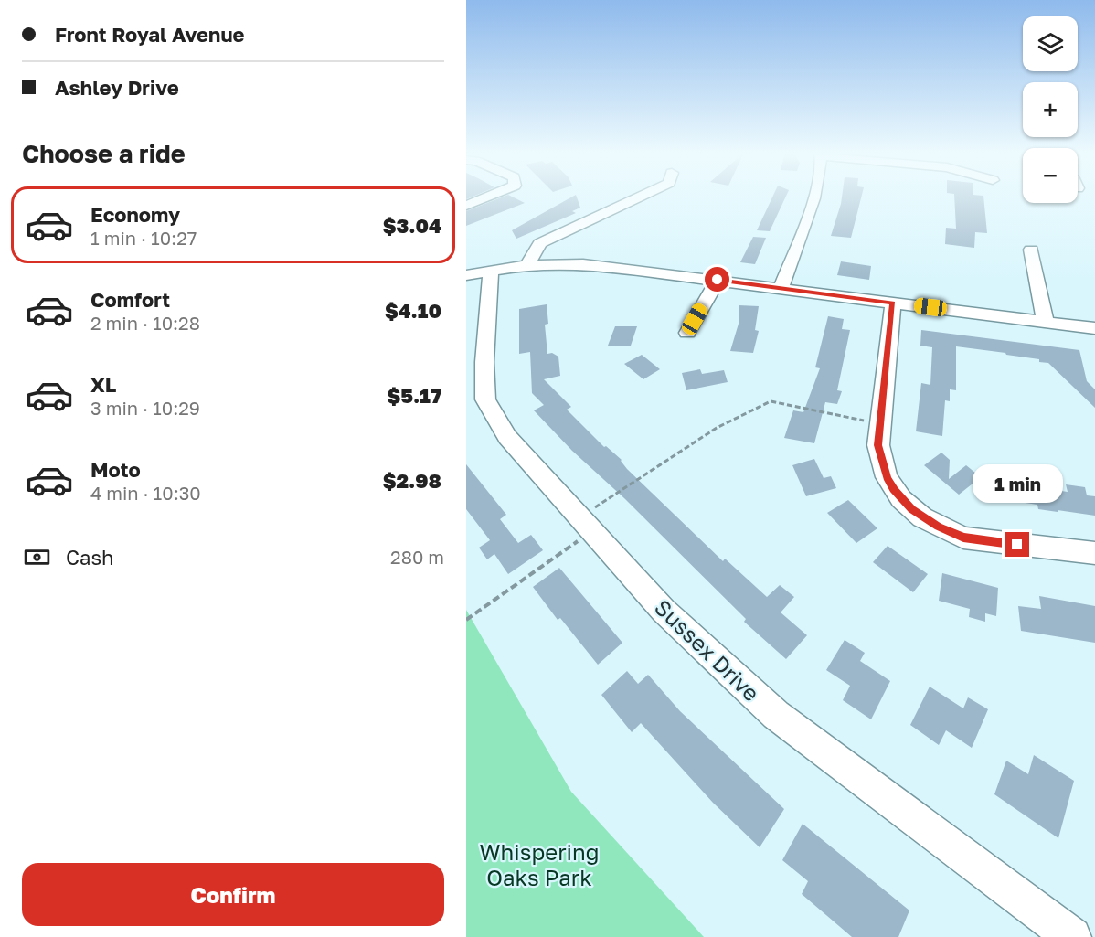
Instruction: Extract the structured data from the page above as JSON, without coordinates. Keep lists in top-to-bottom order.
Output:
{
  "streets": {
    "street": ["Sussex Drive"]
  },
  "parks": ["Whispering Oaks Park"],
  "page": {
    "banner": ["Front Royal Avenue", "Ashley Drive"],
    "map_buttons": ["+", "−"],
    "heading": "Choose a ride",
    "list": [
      {
        "name": "Economy",
        "note": "1 min · 10:27",
        "value": "$3.04"
      },
      {
        "name": "Comfort",
        "note": "2 min · 10:28",
        "value": "$4.10"
      },
      {
        "name": "XL",
        "note": "3 min · 10:29",
        "value": "$5.17"
      },
      {
        "name": "Moto",
        "note": "4 min · 10:30",
        "value": "$2.98"
      }
    ],
    "bubble": "1 min",
    "pay": ["Cash", "280 m"],
    "buttons": "Confirm"
  }
}
